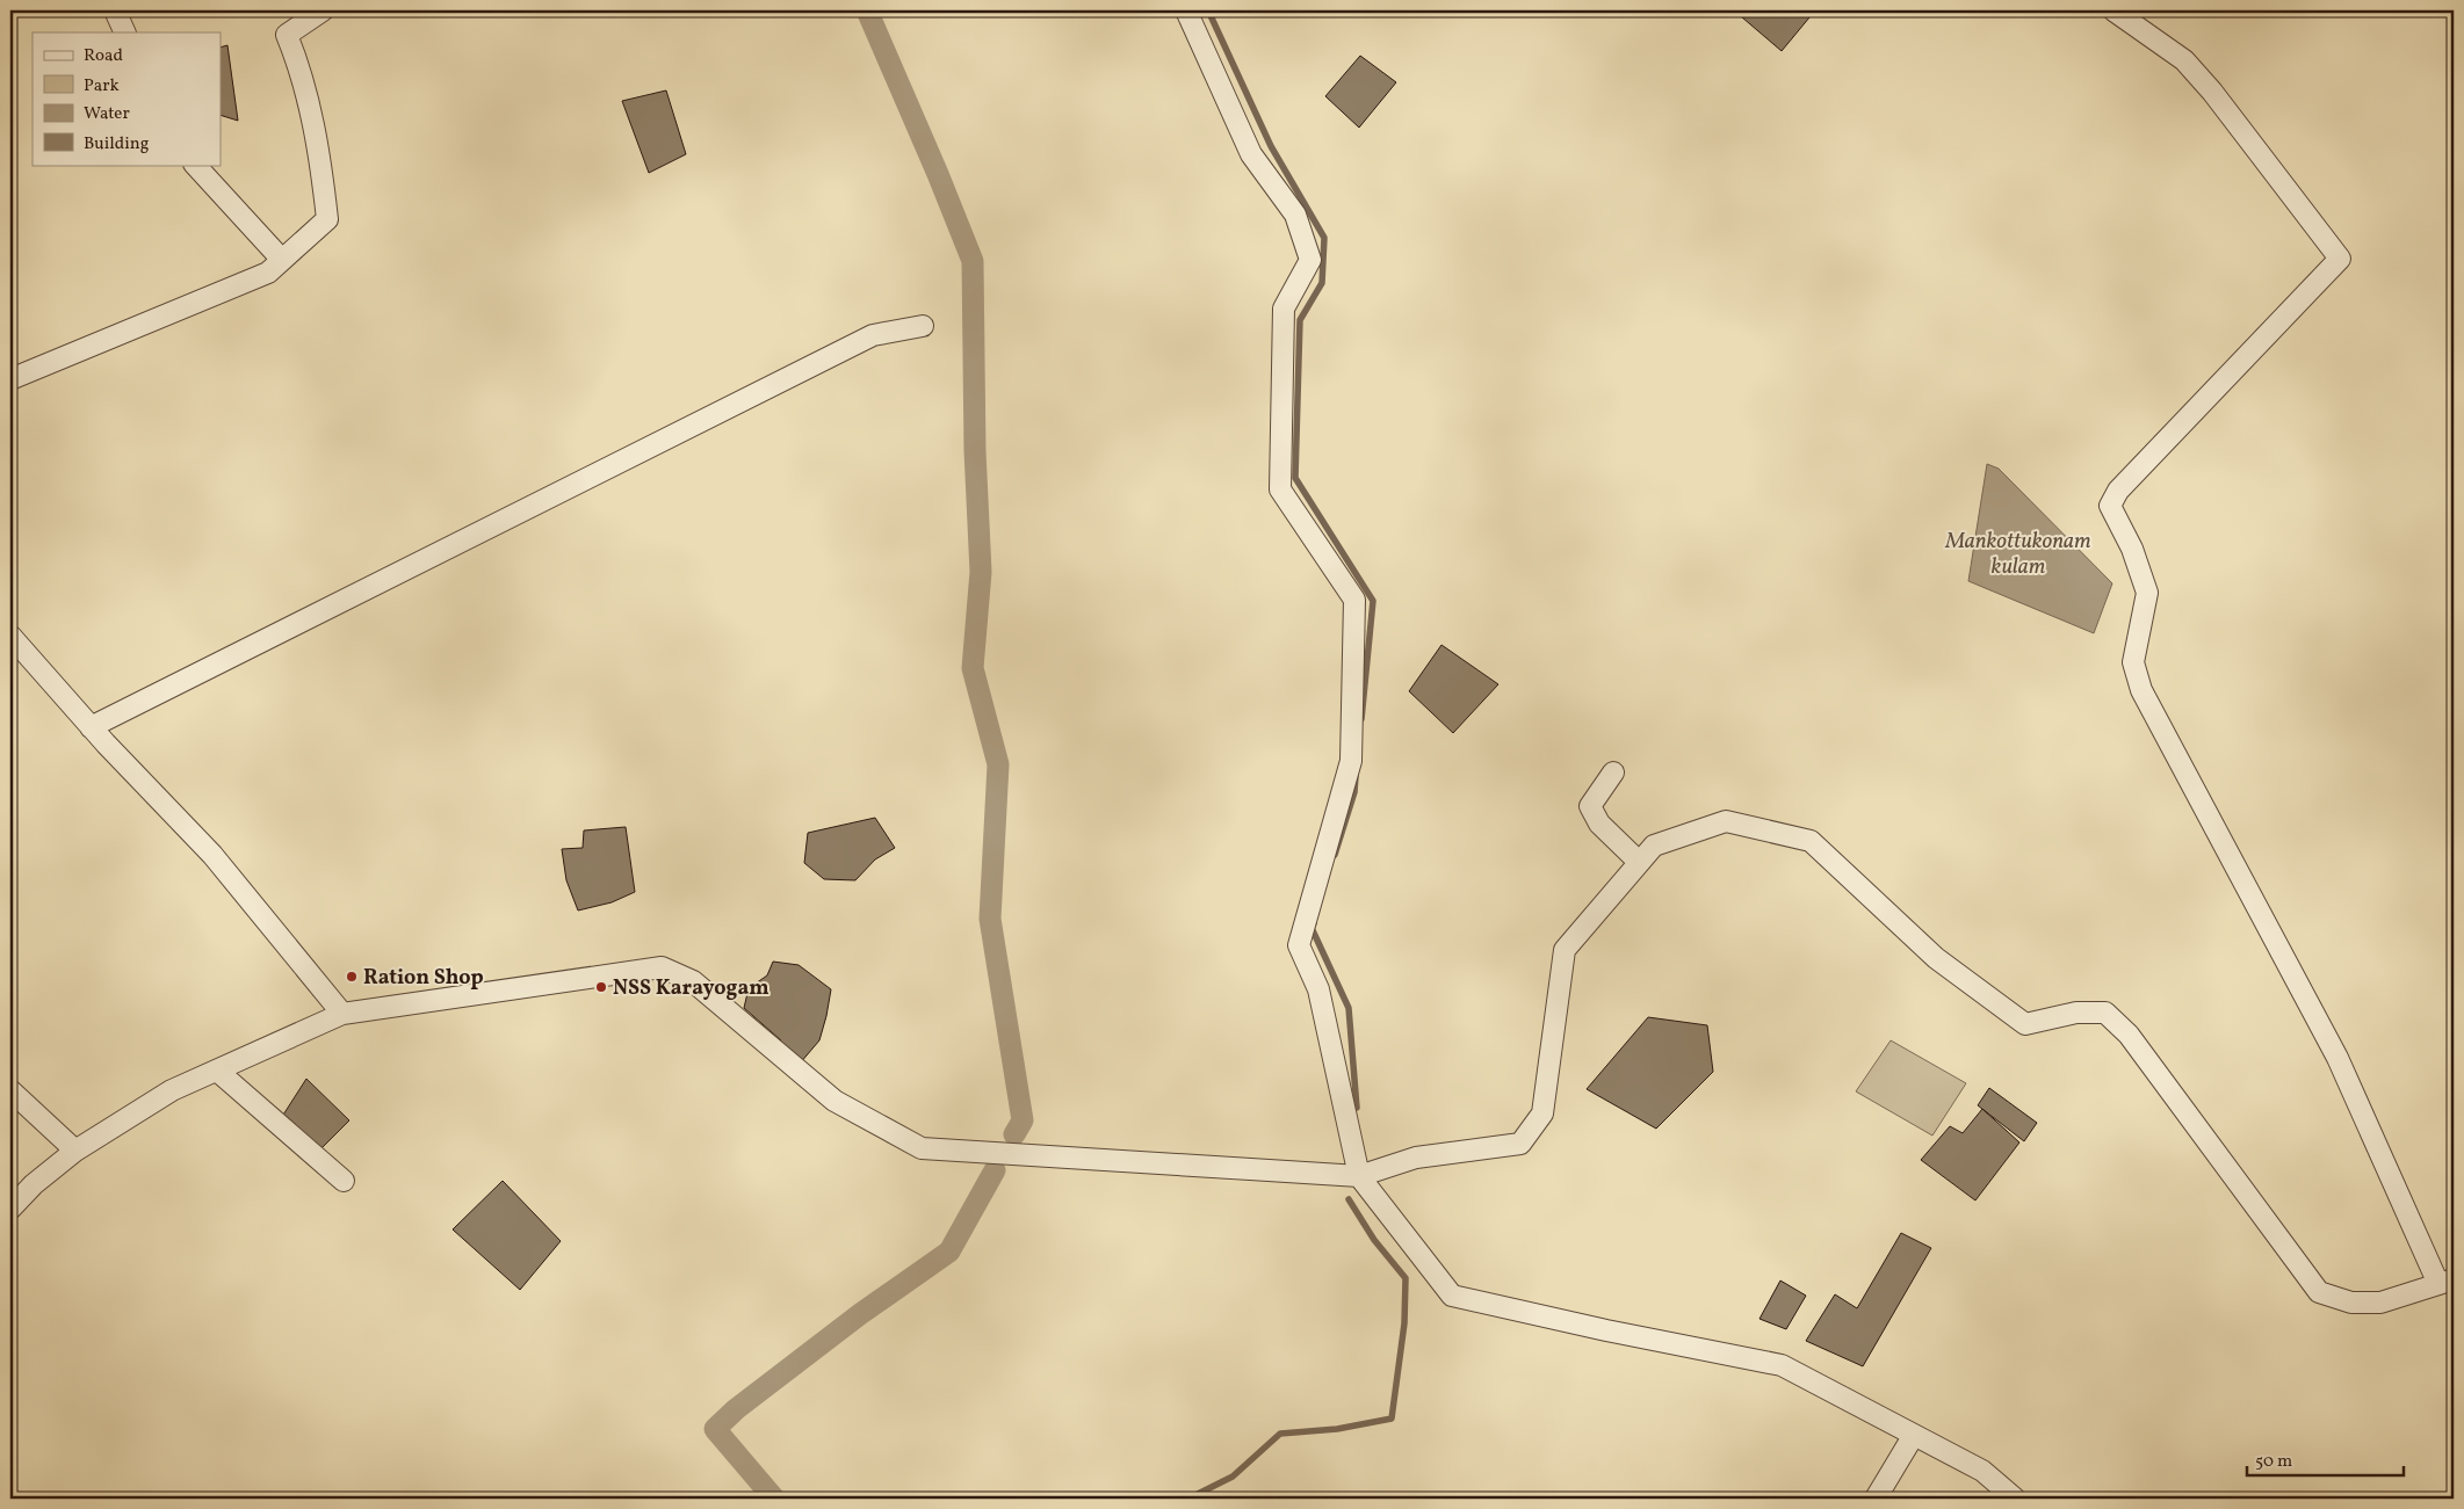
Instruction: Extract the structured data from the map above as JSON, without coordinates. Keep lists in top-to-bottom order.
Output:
{
  "water": ["Mankottukonam kulam"],
  "places": ["Ration Shop", "NSS Karayogam"],
  "legend": [
    "Road",
    "Park",
    "Water",
    "Building"
  ],
  "scale_bar": "50 m"
}
